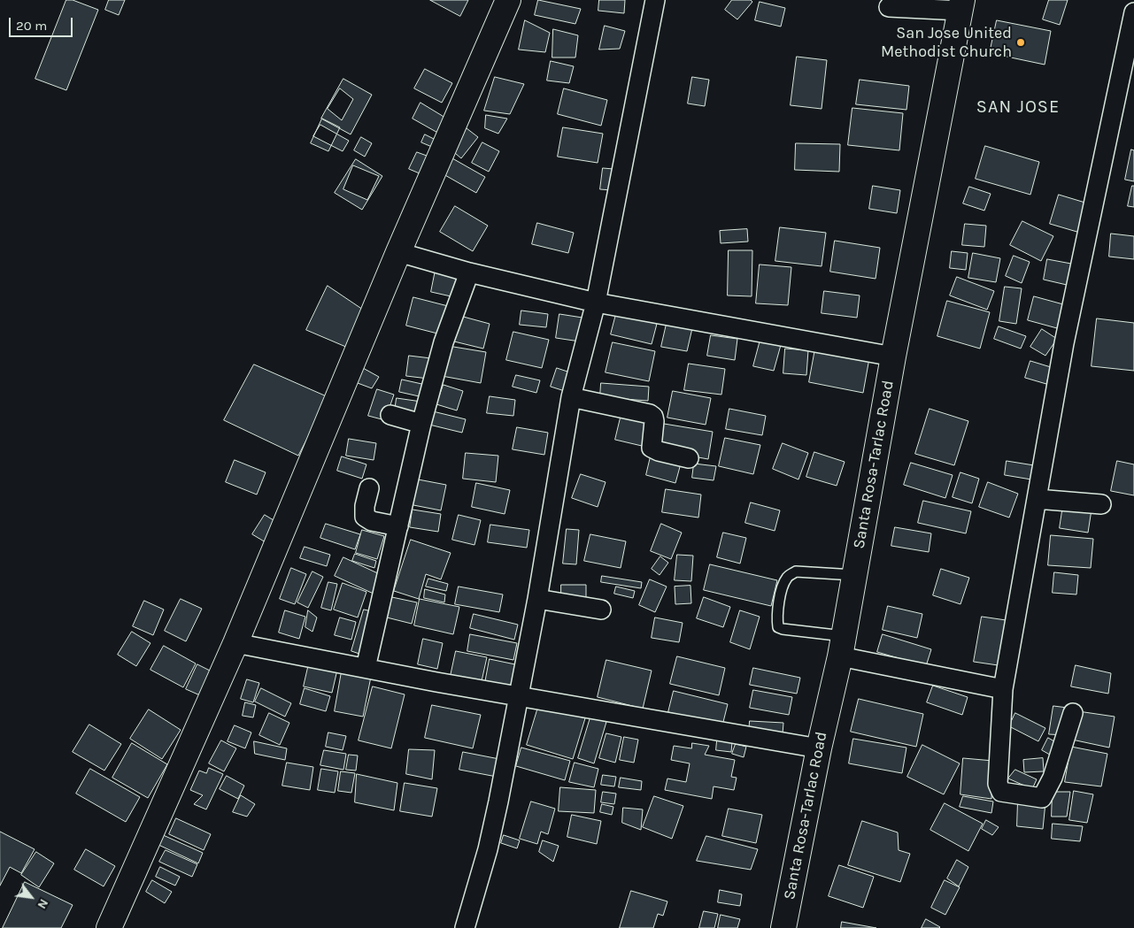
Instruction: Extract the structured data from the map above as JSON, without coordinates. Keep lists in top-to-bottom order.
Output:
{
  "streets": {
    "main road": ["Santa Rosa-Tarlac Road"]
  },
  "districts": ["SAN JOSE"],
  "places": ["San Jose United Methodist Church"],
  "scale_bar": "20 m",
  "north": "bottom right"
}
